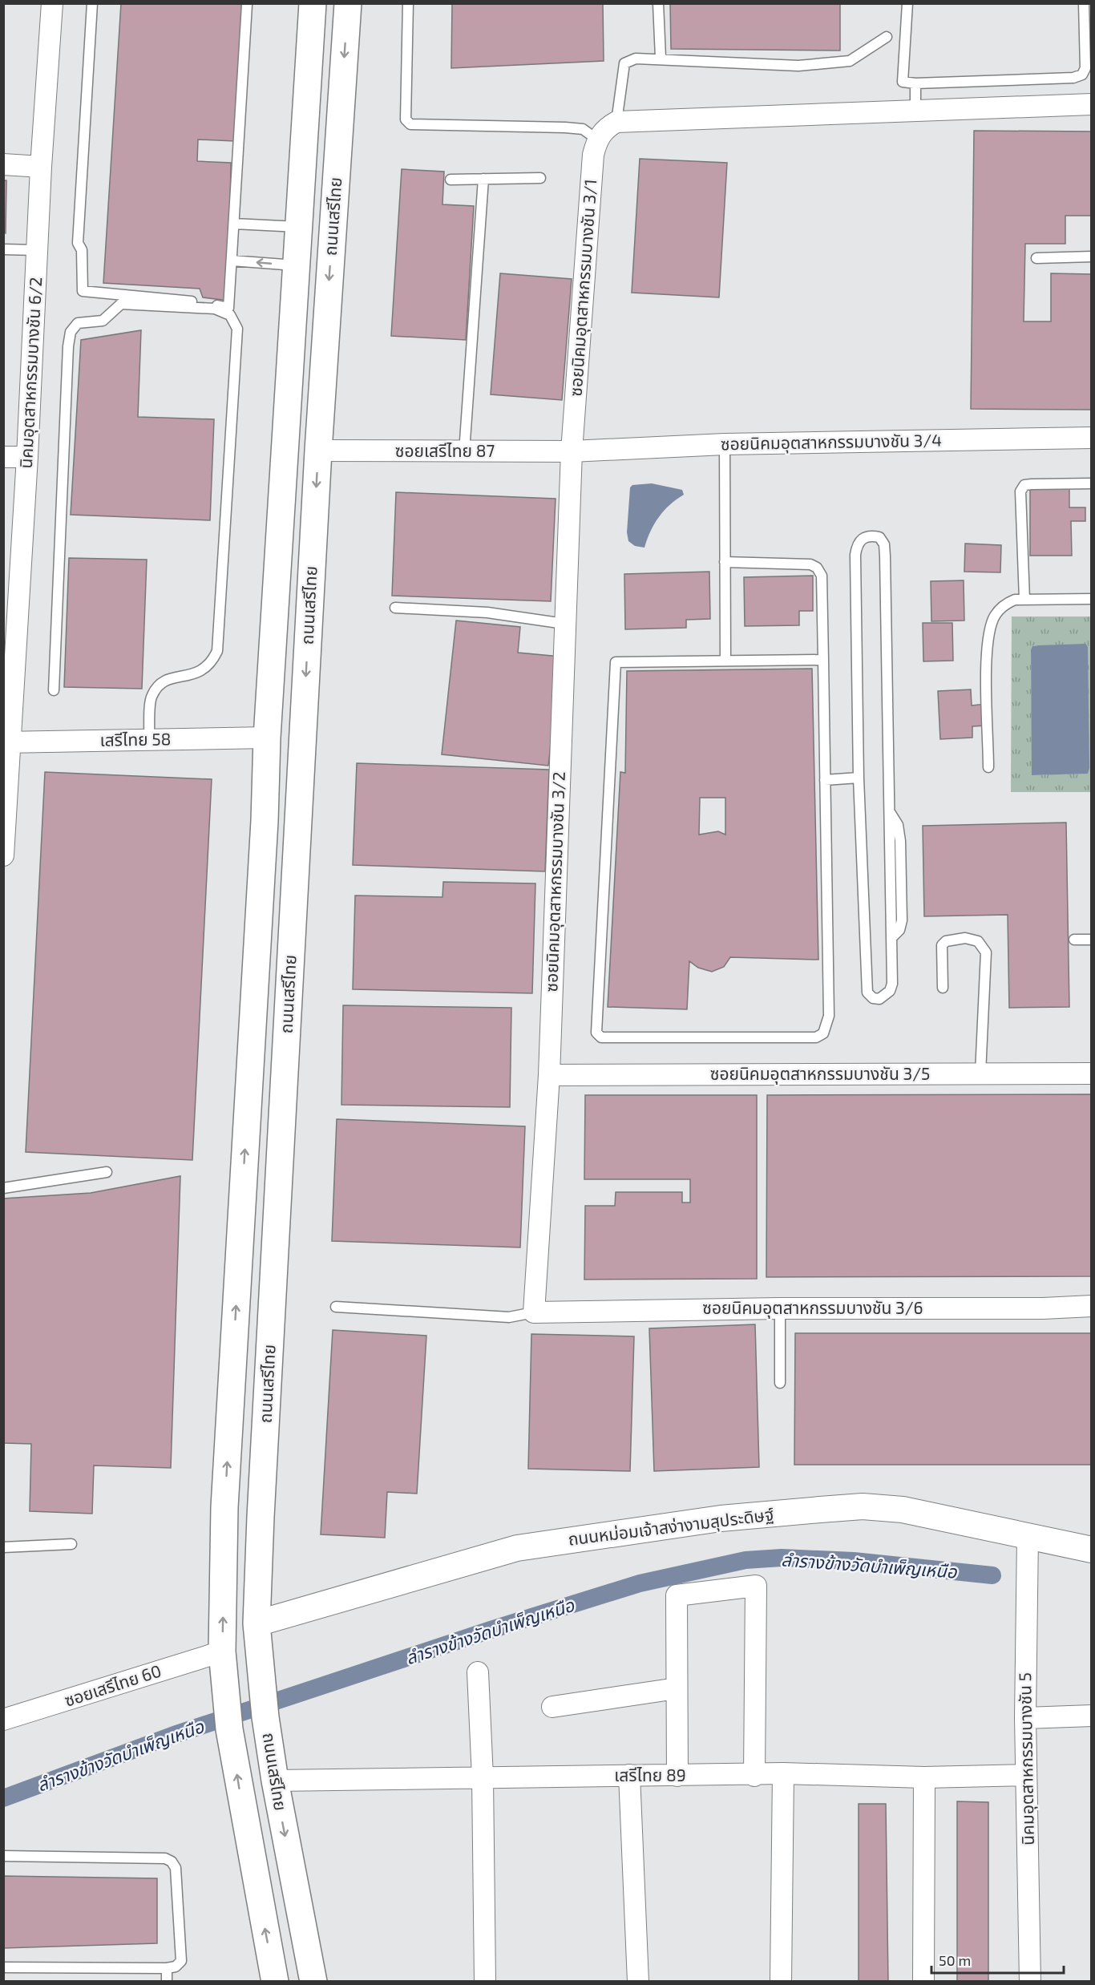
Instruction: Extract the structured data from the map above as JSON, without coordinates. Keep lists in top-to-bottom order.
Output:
{
  "streets": {
    "main road": ["ถนนเสรีไทย"],
    "street": [
      "ซอยนิคมอุตสาหกรรมบางชัน 3/1",
      "นิคมอุตสาหกรรมบางชัน 6/2",
      "ซอยนิคมอุตสาหกรรมบางชัน 3/4",
      "ซอยเสรีไทย 87",
      "เสรีไทย 58",
      "ซอยนิคมอุตสาหกรรมบางชัน 3/2",
      "ซอยนิคมอุตสาหกรรมบางชัน 3/5",
      "ซอยนิคมอุตสาหกรรมบางชัน 3/6",
      "ถนนหม่อมเจ้าสง่างามสุประดิษฐ์",
      "ซอยเสรีไทย 60",
      "นิคมอุตสาหกรรมบางชัน 5",
      "เสรีไทย 89"
    ]
  },
  "crossings": [
    ["ถนนเสรีไทย", "ซอยเสรีไทย 87"],
    ["ถนนเสรีไทย", "เสรีไทย 58"],
    ["ถนนเสรีไทย", "ถนนหม่อมเจ้าสง่างามสุประดิษฐ์"],
    ["ถนนเสรีไทย", "ซอยเสรีไทย 60"],
    ["ถนนเสรีไทย", "เสรีไทย 89"],
    ["ซอยนิคมอุตสาหกรรมบางชัน 3/1", "ซอยนิคมอุตสาหกรรมบางชัน 3/4"],
    ["ซอยนิคมอุตสาหกรรมบางชัน 3/1", "ซอยเสรีไทย 87"],
    ["ซอยนิคมอุตสาหกรรมบางชัน 3/1", "ซอยนิคมอุตสาหกรรมบางชัน 3/2"],
    ["นิคมอุตสาหกรรมบางชัน 6/2", "เสรีไทย 58"],
    ["ซอยนิคมอุตสาหกรรมบางชัน 3/4", "ซอยเสรีไทย 87"],
    ["ซอยนิคมอุตสาหกรรมบางชัน 3/4", "ซอยนิคมอุตสาหกรรมบางชัน 3/2"],
    ["ซอยเสรีไทย 87", "ซอยนิคมอุตสาหกรรมบางชัน 3/2"],
    ["ซอยนิคมอุตสาหกรรมบางชัน 3/2", "ซอยนิคมอุตสาหกรรมบางชัน 3/5"],
    ["ซอยนิคมอุตสาหกรรมบางชัน 3/2", "ซอยนิคมอุตสาหกรรมบางชัน 3/6"],
    ["ถนนหม่อมเจ้าสง่างามสุประดิษฐ์", "นิคมอุตสาหกรรมบางชัน 5"],
    ["นิคมอุตสาหกรรมบางชัน 5", "เสรีไทย 89"]
  ],
  "water": ["ลำรางข้างวัดบำเพ็ญเหนือ"],
  "scale_bar": "50 m"
}
